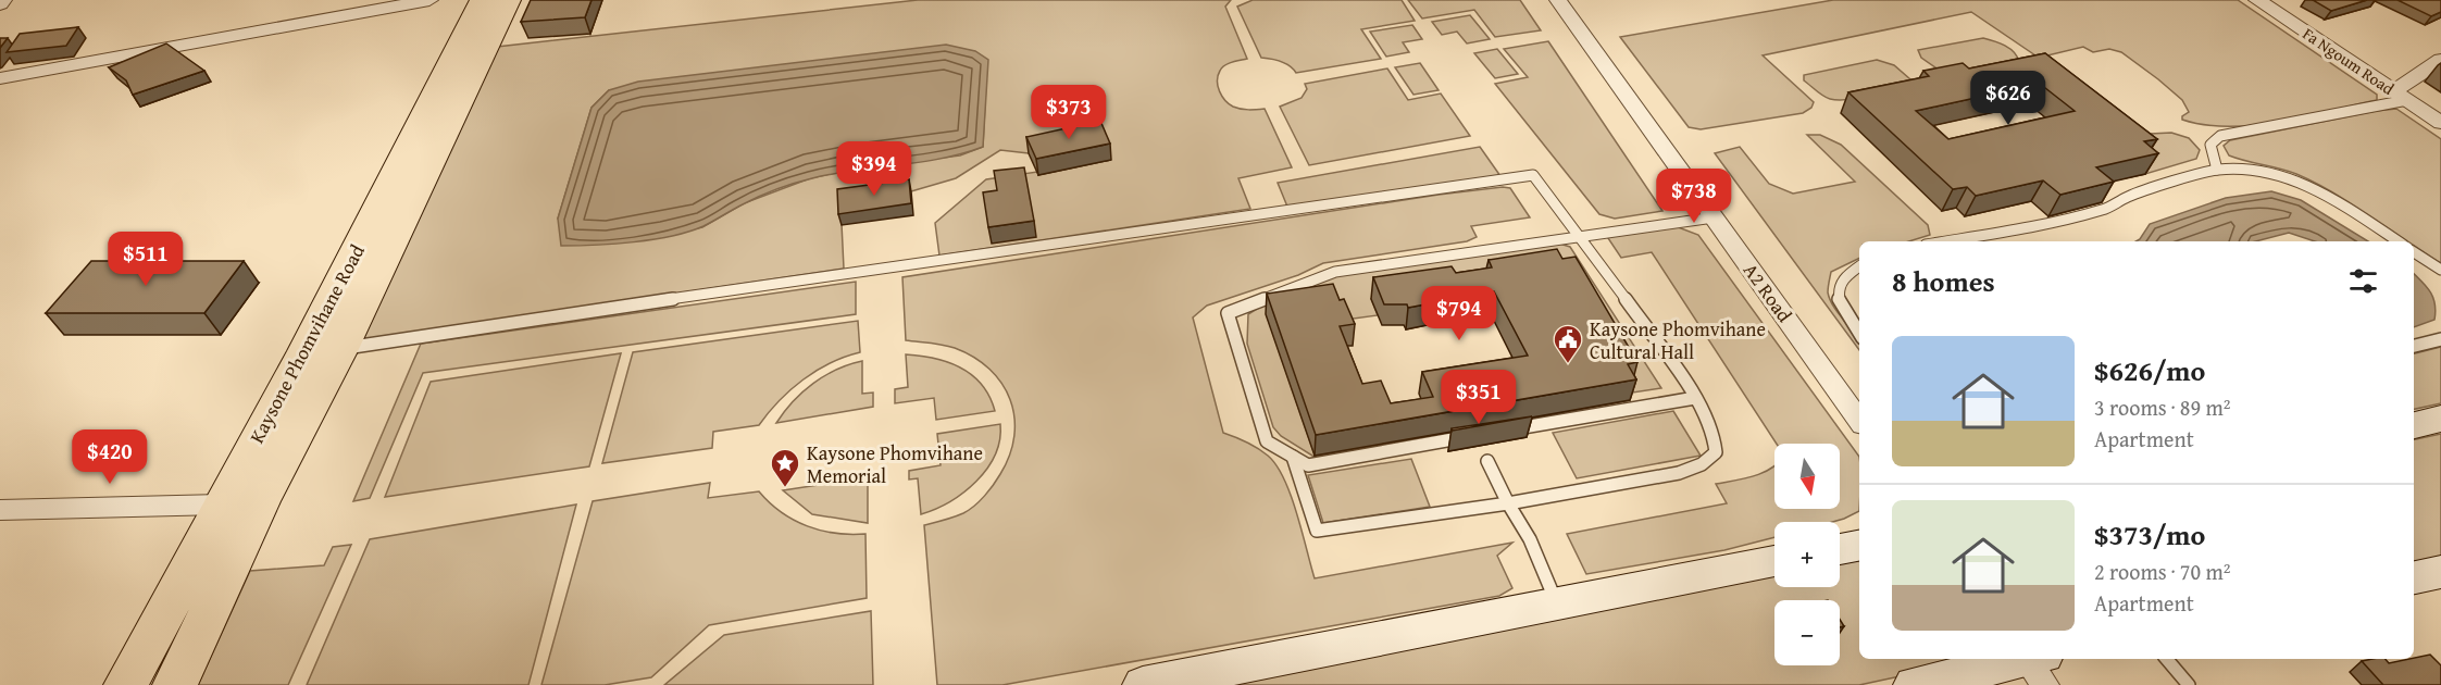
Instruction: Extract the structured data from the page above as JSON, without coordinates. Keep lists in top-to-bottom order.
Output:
{
  "streets": {
    "highway": ["Kaysone Phomvihane Road"],
    "street": ["Fa Ngoum Road", "A2 Road"]
  },
  "places": {
    "public building": ["Kaysone Phomvihane Cultural Hall"],
    "place": ["Kaysone Phomvihane Memorial"]
  },
  "north": "bottom",
  "page": {
    "price": [
      "$626",
      "$373",
      "$394",
      "$738",
      "$511",
      "$794",
      "$351",
      "$420"
    ],
    "heading": "8 homes",
    "list": [
      {
        "name": "$626/mo",
        "note": "3 rooms · 89 m² · Apartment"
      },
      {
        "name": "$373/mo",
        "note": "2 rooms · 70 m² · Apartment"
      }
    ],
    "map_buttons": ["+", "−"]
  }
}
